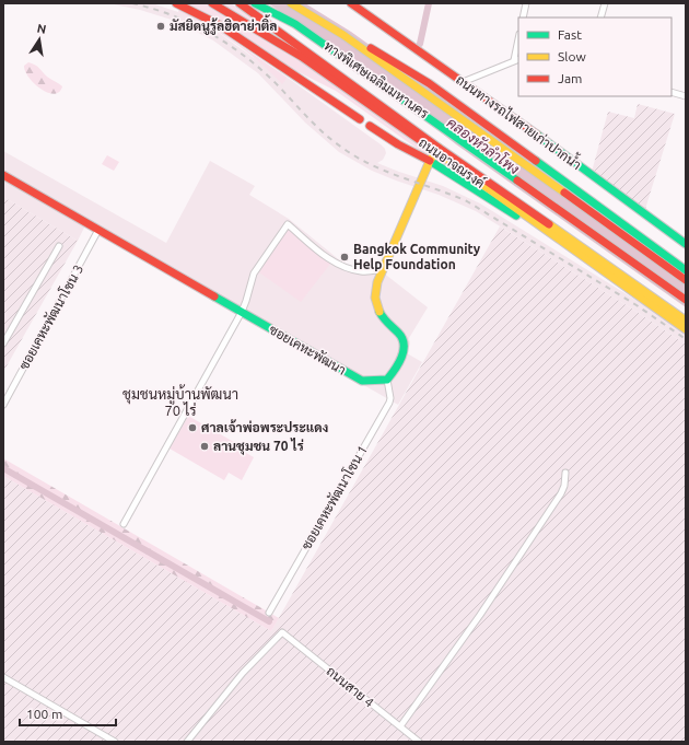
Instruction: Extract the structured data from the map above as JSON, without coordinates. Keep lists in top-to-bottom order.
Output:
{
  "streets": {
    "main road": [
      "ทางพิเศษเฉลิมมหานคร",
      "ถนนทางรถไฟสายเก่าปากน้ำ",
      "ถนนอาจณรงค์",
      "ซอยเคหะพัฒนา"
    ],
    "street": ["ซอยเคหะพัฒนาโซน 3", "ซอยเคหะพัฒนาโซน 1", "ถนนสาย 4"]
  },
  "crossings": [
    ["ซอยเคหะพัฒนาโซน 3", "ซอยเคหะพัฒนา"],
    ["ซอยเคหะพัฒนา", "ซอยเคหะพัฒนาโซน 1"]
  ],
  "districts": ["ชุมชนหมู่บ้านพัฒนา 70 ไร่"],
  "water": ["คลองหัวลำโพง"],
  "places": [
    "มัสยิดนูรู้ลฮิดาย่าติ้ล",
    "Bangkok Community Help Foundation",
    "ศาลเจ้าพ่อพระประแดง",
    "ลานชุมชน 70 ไร่"
  ],
  "legend": ["Fast", "Slow", "Jam"],
  "scale_bar": "100 m",
  "north": "top"
}
